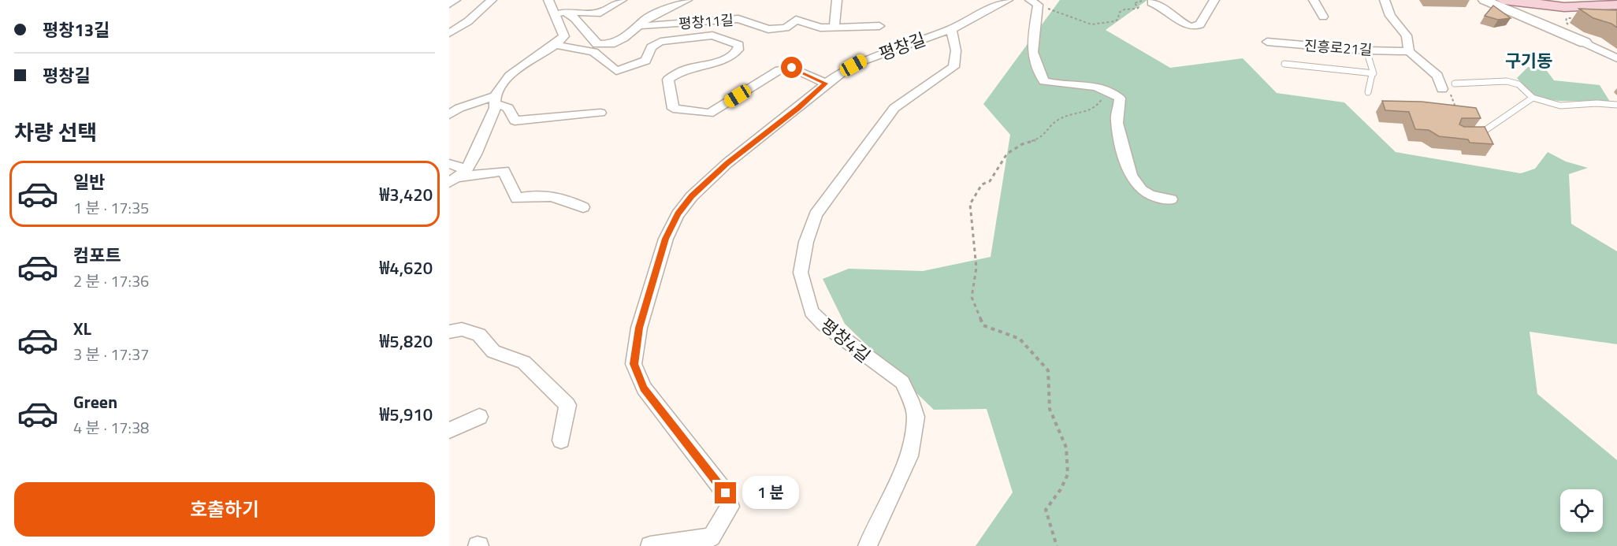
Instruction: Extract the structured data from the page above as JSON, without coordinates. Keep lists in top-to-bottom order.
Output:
{
  "streets": {
    "street": [
      "평창11길",
      "평창길",
      "진흥로21길",
      "평창4길"
    ]
  },
  "crossings": [
    ["평창길", "평창4길"]
  ],
  "districts": ["구기동"],
  "page": {
    "banner": ["평창13길", "평창길"],
    "heading": "차량 선택",
    "list": [
      {
        "name": "일반",
        "note": "1 분 · 17:35",
        "value": "₩3,420"
      },
      {
        "name": "컴포트",
        "note": "2 분 · 17:36",
        "value": "₩4,620"
      },
      {
        "name": "XL",
        "note": "3 분 · 17:37",
        "value": "₩5,820"
      },
      {
        "name": "Green",
        "note": "4 분 · 17:38",
        "value": "₩5,910"
      }
    ],
    "buttons": "호출하기",
    "bubble": "1 분"
  }
}
